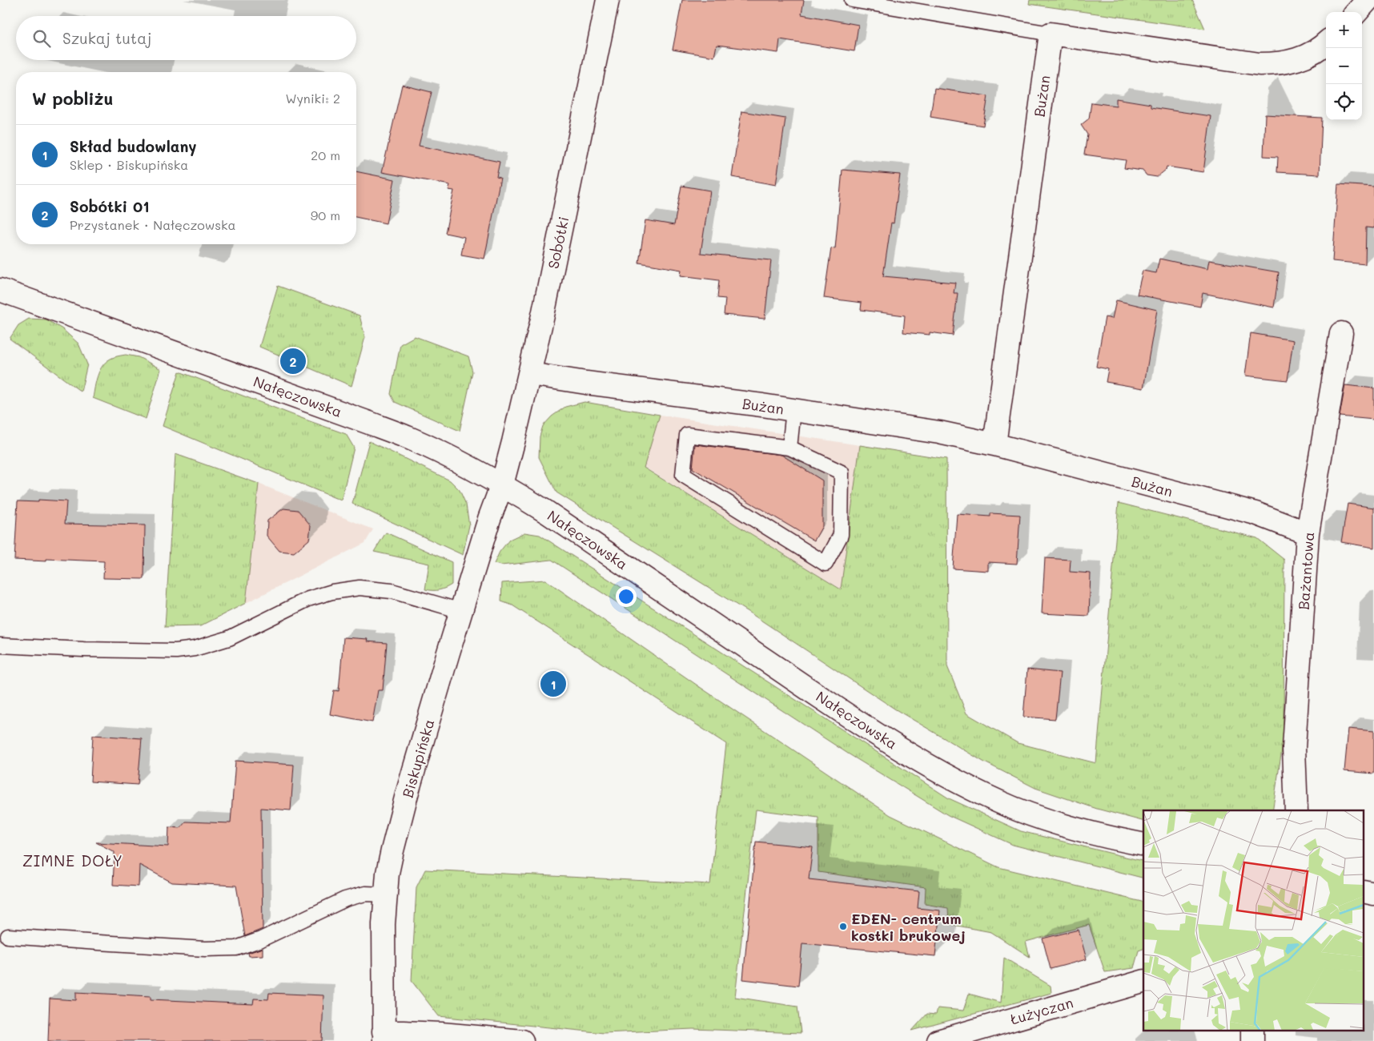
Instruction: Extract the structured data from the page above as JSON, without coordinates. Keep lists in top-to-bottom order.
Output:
{
  "streets": {
    "street": [
      "Bużan",
      "Sobótki",
      "Nałęczowska",
      "Bażantowa",
      "Biskupińska",
      "Łużyczan"
    ]
  },
  "crossings": [
    ["Bużan", "Sobótki"],
    ["Bużan", "Bażantowa"],
    ["Sobótki", "Nałęczowska"],
    ["Sobótki", "Biskupińska"],
    ["Nałęczowska", "Biskupińska"]
  ],
  "districts": ["ZIMNE DOŁY"],
  "places": ["EDEN- centrum kostki brukowej"],
  "page": {
    "map_buttons": ["+", "−"],
    "search": "Szukaj tutaj",
    "heading": ["W pobliżu", "Wyniki: 2"],
    "list": [
      {
        "mark": "1",
        "name": "Skład budowlany",
        "note": "Sklep · Biskupińska",
        "value": "20 m"
      },
      {
        "mark": "2",
        "name": "Sobótki 01",
        "note": "Przystanek · Nałęczowska",
        "value": "90 m"
      }
    ],
    "pins": ["2", "1"]
  }
}
